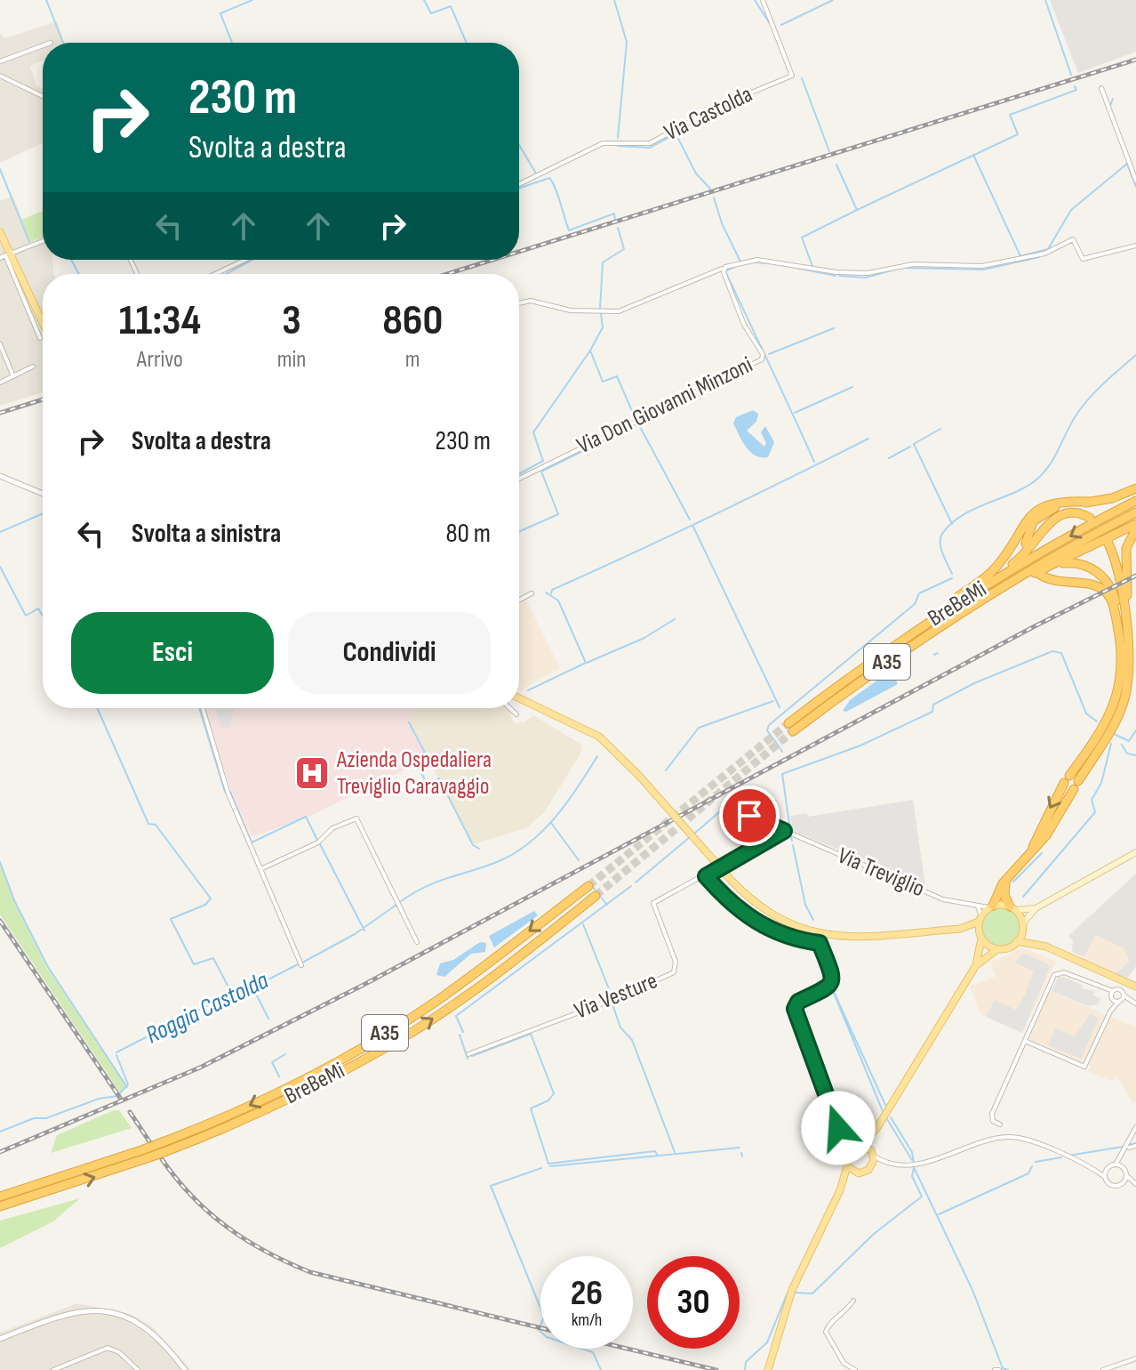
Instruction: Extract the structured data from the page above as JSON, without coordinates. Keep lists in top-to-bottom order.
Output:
{
  "streets": {
    "highway": ["BreBeMi", "A35"],
    "street": [
      "Via Castolda",
      "Via Don Giovanni Minzoni",
      "Via Treviglio",
      "Via Vesture"
    ]
  },
  "crossings": [
    ["Via Treviglio", "Via Vesture"]
  ],
  "water": ["Roggia Castolda"],
  "places": {
    "hospital": ["Azienda Ospedaliera Treviglio Caravaggio"]
  },
  "page": {
    "turn": ["230 m", "Svolta a destra"],
    "eta": [
      "11:34",
      "Arrivo",
      "3",
      "min",
      "860",
      "m"
    ],
    "list": [
      {
        "name": "Svolta a destra",
        "value": "230 m"
      },
      {
        "name": "Svolta a sinistra",
        "value": "80 m"
      }
    ],
    "buttons": ["Esci", "Condividi"],
    "speed": "26 km/h",
    "limit": "30"
  }
}
